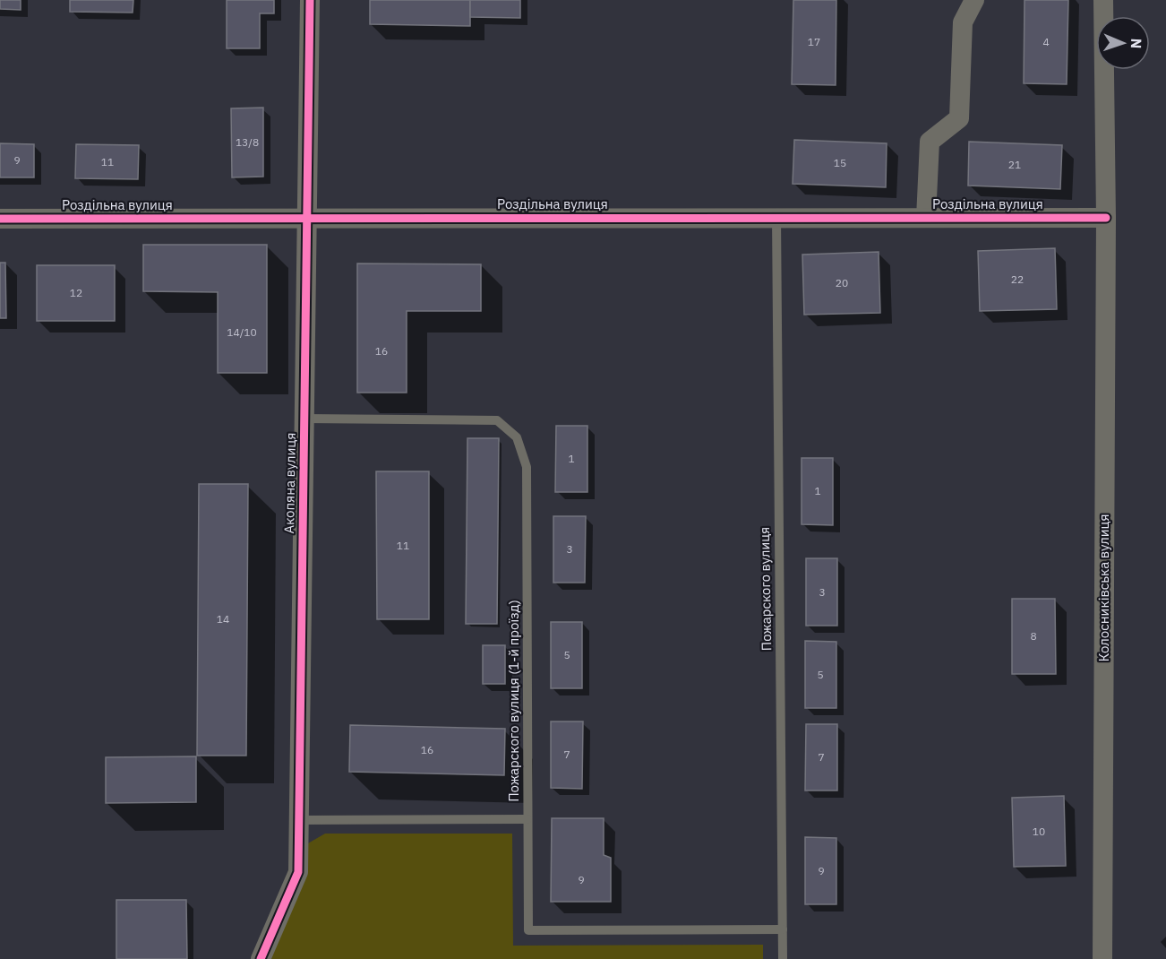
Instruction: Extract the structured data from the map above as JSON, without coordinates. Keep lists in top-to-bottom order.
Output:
{
  "streets": {
    "street": ["Роздільна вулиця", "Акопяна вулиця", "Колосниківська вулиця"],
    "lane": ["Пожарского вулиця", "Пожарского вулиця (1-й проїзд)"]
  },
  "crossings": [
    ["Роздільна вулиця", "Акопяна вулиця"],
    ["Роздільна вулиця", "Колосниківська вулиця"],
    ["Роздільна вулиця", "Пожарского вулиця"],
    ["Акопяна вулиця", "Пожарского вулиця (1-й проїзд)"],
    ["Пожарского вулиця", "Пожарского вулиця (1-й проїзд)"]
  ],
  "house_numbers": [
    "17",
    "4",
    "13/8",
    "9",
    "11",
    "15",
    "21",
    "22",
    "20",
    "12",
    "14/10",
    "16",
    "1",
    "1",
    "11",
    "3",
    "3",
    "14",
    "8",
    "5",
    "5",
    "16",
    "7",
    "7",
    "10",
    "9",
    "9"
  ],
  "north": "right"
}
